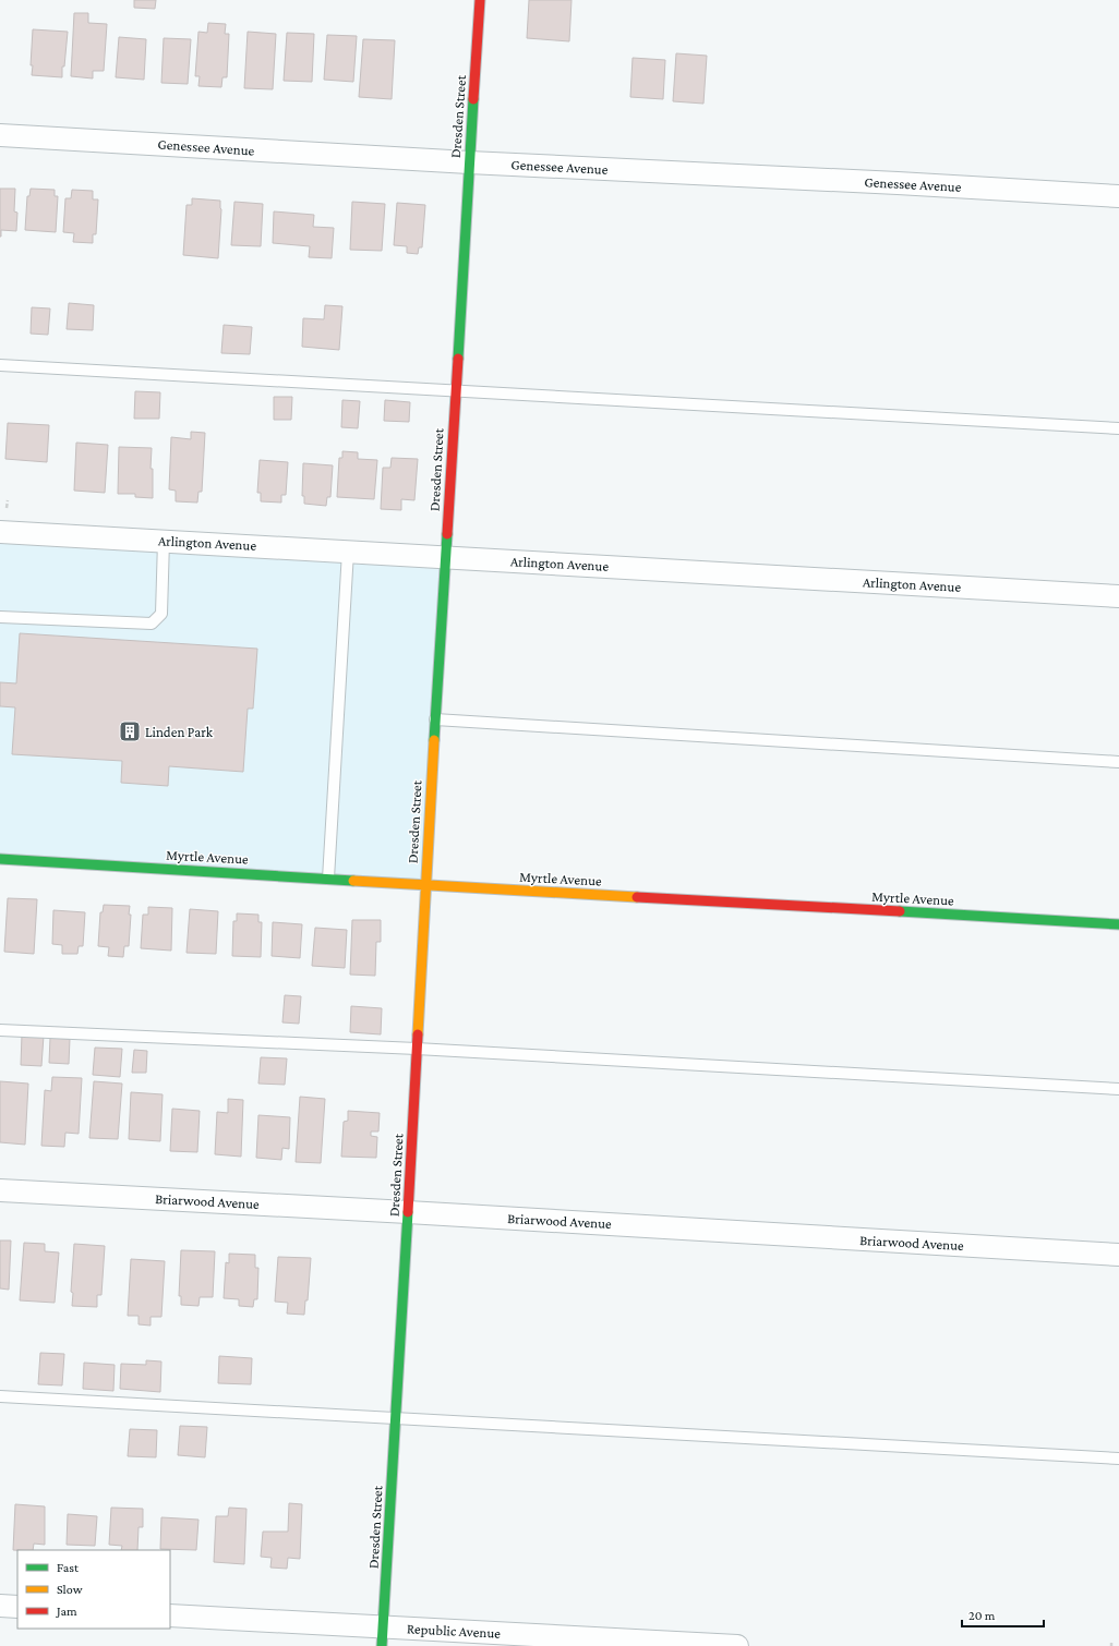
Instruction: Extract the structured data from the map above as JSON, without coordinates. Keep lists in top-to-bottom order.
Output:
{
  "streets": {
    "street": [
      "Dresden Street",
      "Genessee Avenue",
      "Arlington Avenue",
      "Myrtle Avenue",
      "Briarwood Avenue",
      "Republic Avenue"
    ]
  },
  "crossings": [
    ["Dresden Street", "Genessee Avenue"],
    ["Dresden Street", "Arlington Avenue"],
    ["Dresden Street", "Myrtle Avenue"],
    ["Dresden Street", "Briarwood Avenue"],
    ["Dresden Street", "Republic Avenue"]
  ],
  "places": {
    "building": ["Linden Park"]
  },
  "legend": ["Fast", "Slow", "Jam"],
  "scale_bar": "20 m"
}
